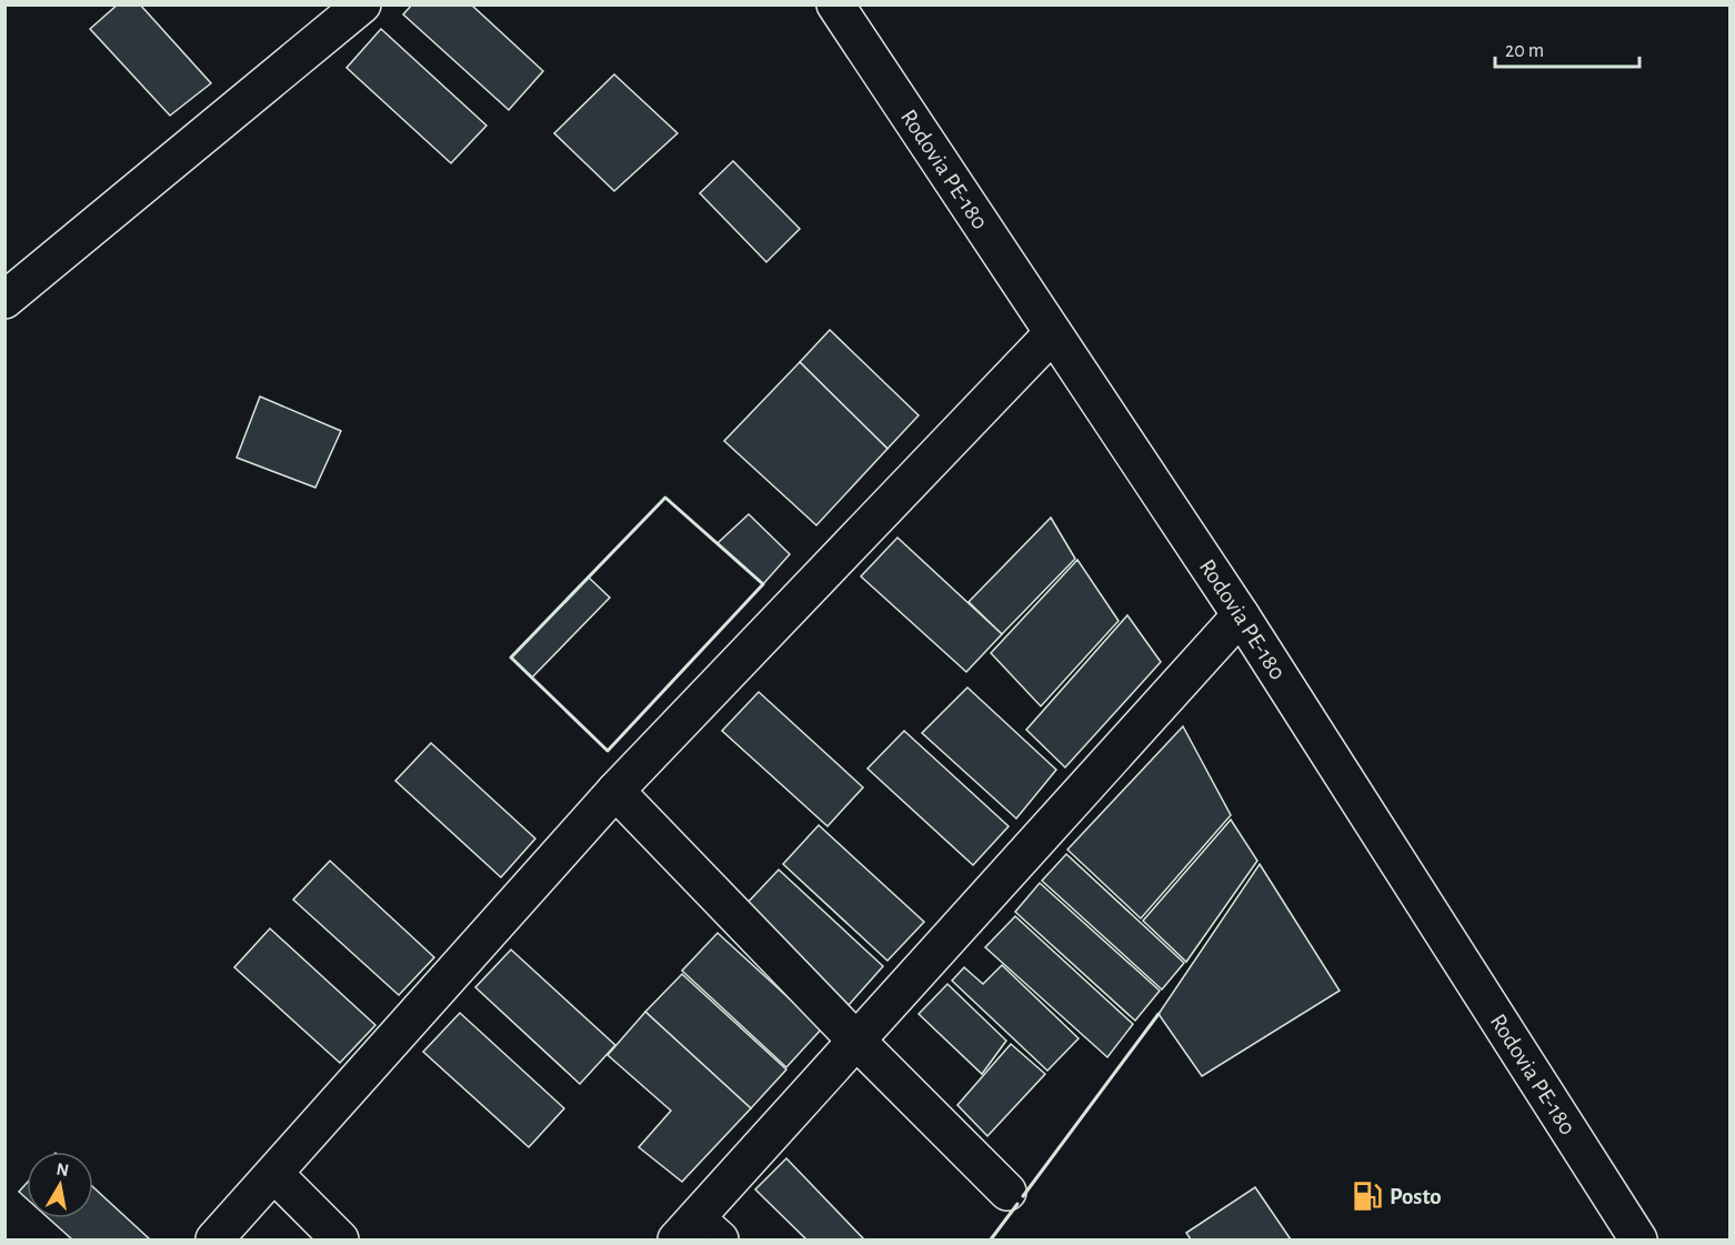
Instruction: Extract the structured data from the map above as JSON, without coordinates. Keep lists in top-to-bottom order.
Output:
{
  "streets": {
    "street": ["Rodovia PE-180"]
  },
  "places": {
    "fuel station": ["Posto"]
  },
  "scale_bar": "20 m",
  "north": "top"
}
